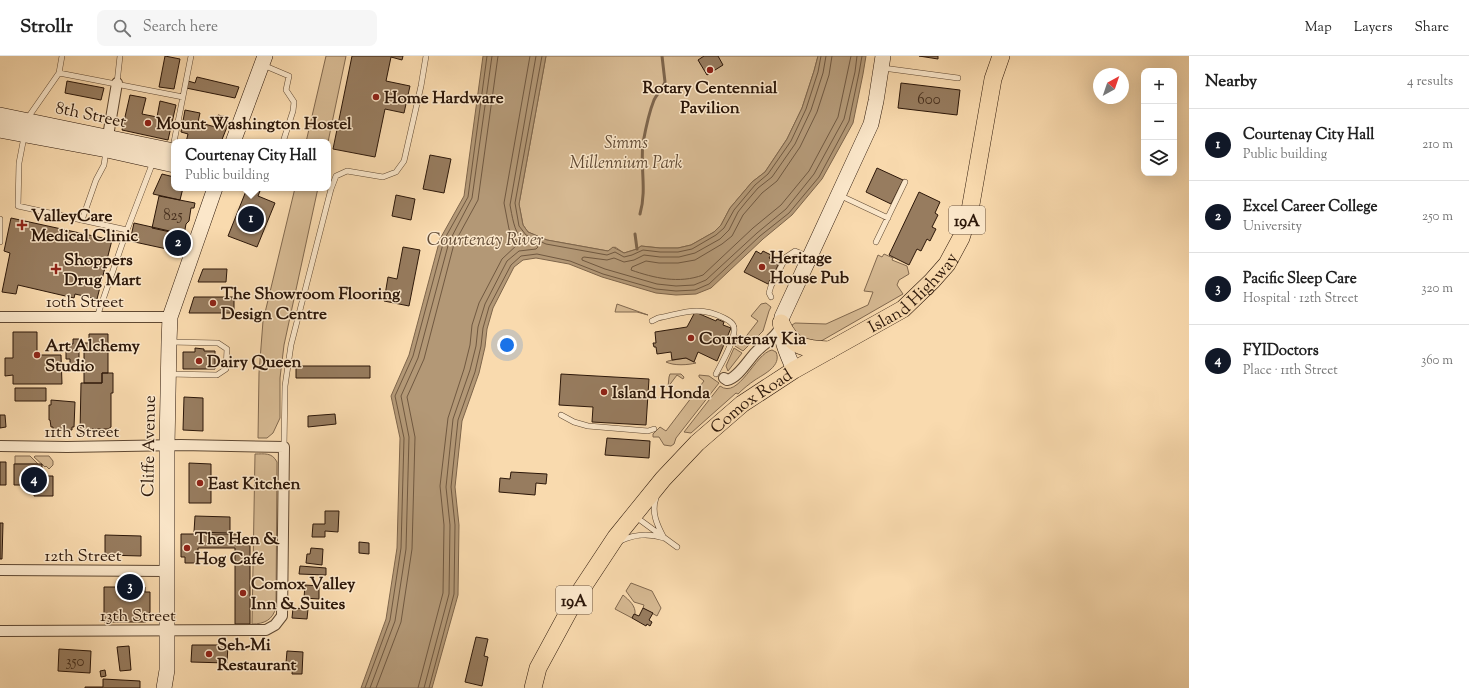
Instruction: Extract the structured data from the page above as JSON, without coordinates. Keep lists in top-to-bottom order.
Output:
{
  "streets": {
    "main road": ["19A", "Island Highway", "Comox Road"],
    "street": [
      "8th Street",
      "10th Street",
      "11th Street",
      "Cliffe Avenue",
      "12th Street",
      "13th Street"
    ]
  },
  "crossings": [
    ["Island Highway", "Comox Road"],
    ["10th Street", "Cliffe Avenue"],
    ["11th Street", "Cliffe Avenue"],
    ["11th Street", "13th Street"],
    ["Cliffe Avenue", "12th Street"],
    ["Cliffe Avenue", "13th Street"]
  ],
  "water": ["Courtenay River"],
  "parks": ["Simms Millennium Park"],
  "places": {
    "other": [
      "Rotary Centennial Pavilion",
      "Home Hardware",
      "Mount Washington Hostel",
      "Heritage House Pub",
      "The Showroom Flooring Design Centre",
      "Courtenay Kia",
      "Art Alchemy Studio",
      "Dairy Queen",
      "Island Honda",
      "East Kitchen",
      "The Hen & Hog Café",
      "Comox Valley Inn & Suites",
      "Seh-Mi Restaurant"
    ],
    "health": ["ValleyCare Medical Clinic", "Shoppers Drug Mart"]
  },
  "house_numbers": ["600", "825", "350"],
  "north": "top right",
  "page": {
    "header": "Strollr",
    "search": "Search here",
    "nav": ["Map", "Layers", "Share"],
    "heading": ["Nearby", "4 results"],
    "map_buttons": ["+", "−"],
    "list": [
      {
        "mark": "1",
        "name": "Courtenay City Hall",
        "note": "Public building",
        "value": "210 m"
      },
      {
        "mark": "2",
        "name": "Excel Career College",
        "note": "University",
        "value": "250 m"
      },
      {
        "mark": "3",
        "name": "Pacific Sleep Care",
        "note": "Hospital · 12th Street",
        "value": "320 m"
      },
      {
        "mark": "4",
        "name": "FYIDoctors",
        "note": "Place · 11th Street",
        "value": "360 m"
      }
    ],
    "popup": ["Courtenay City Hall", "Public building"],
    "pins": [
      "1",
      "2",
      "4",
      "3"
    ]
  }
}
